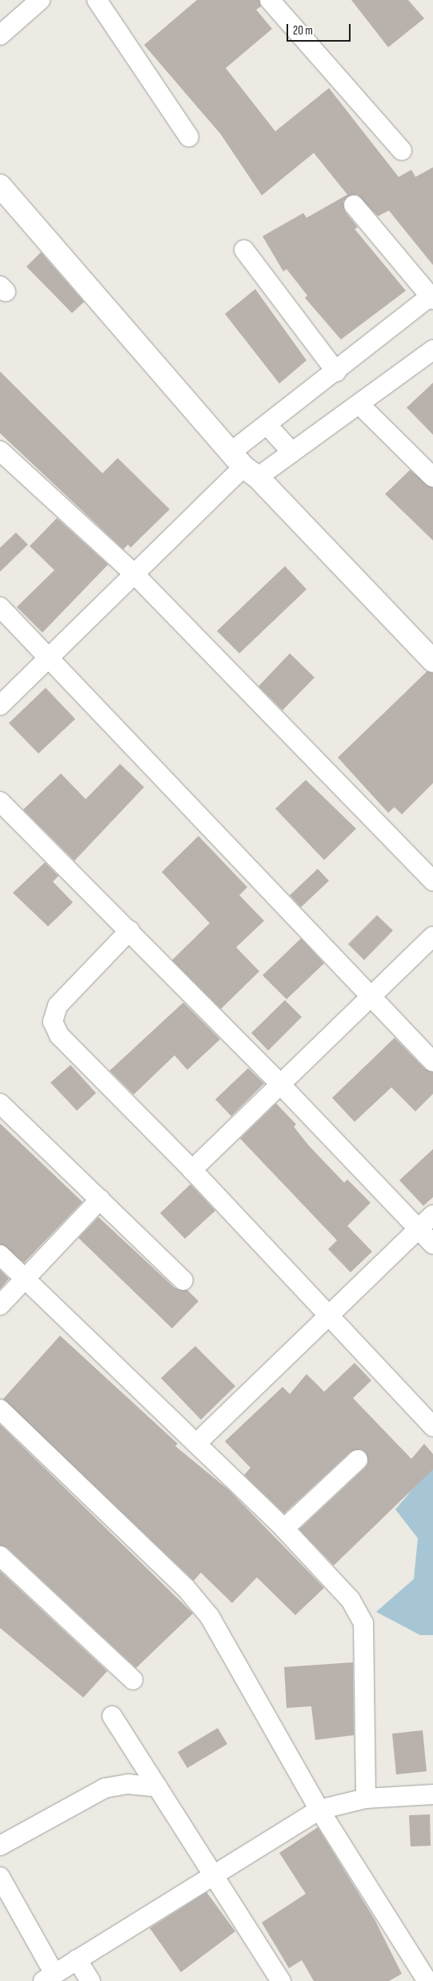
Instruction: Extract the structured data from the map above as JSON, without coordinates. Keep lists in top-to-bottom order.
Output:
{
  "scale_bar": "20 m"
}
